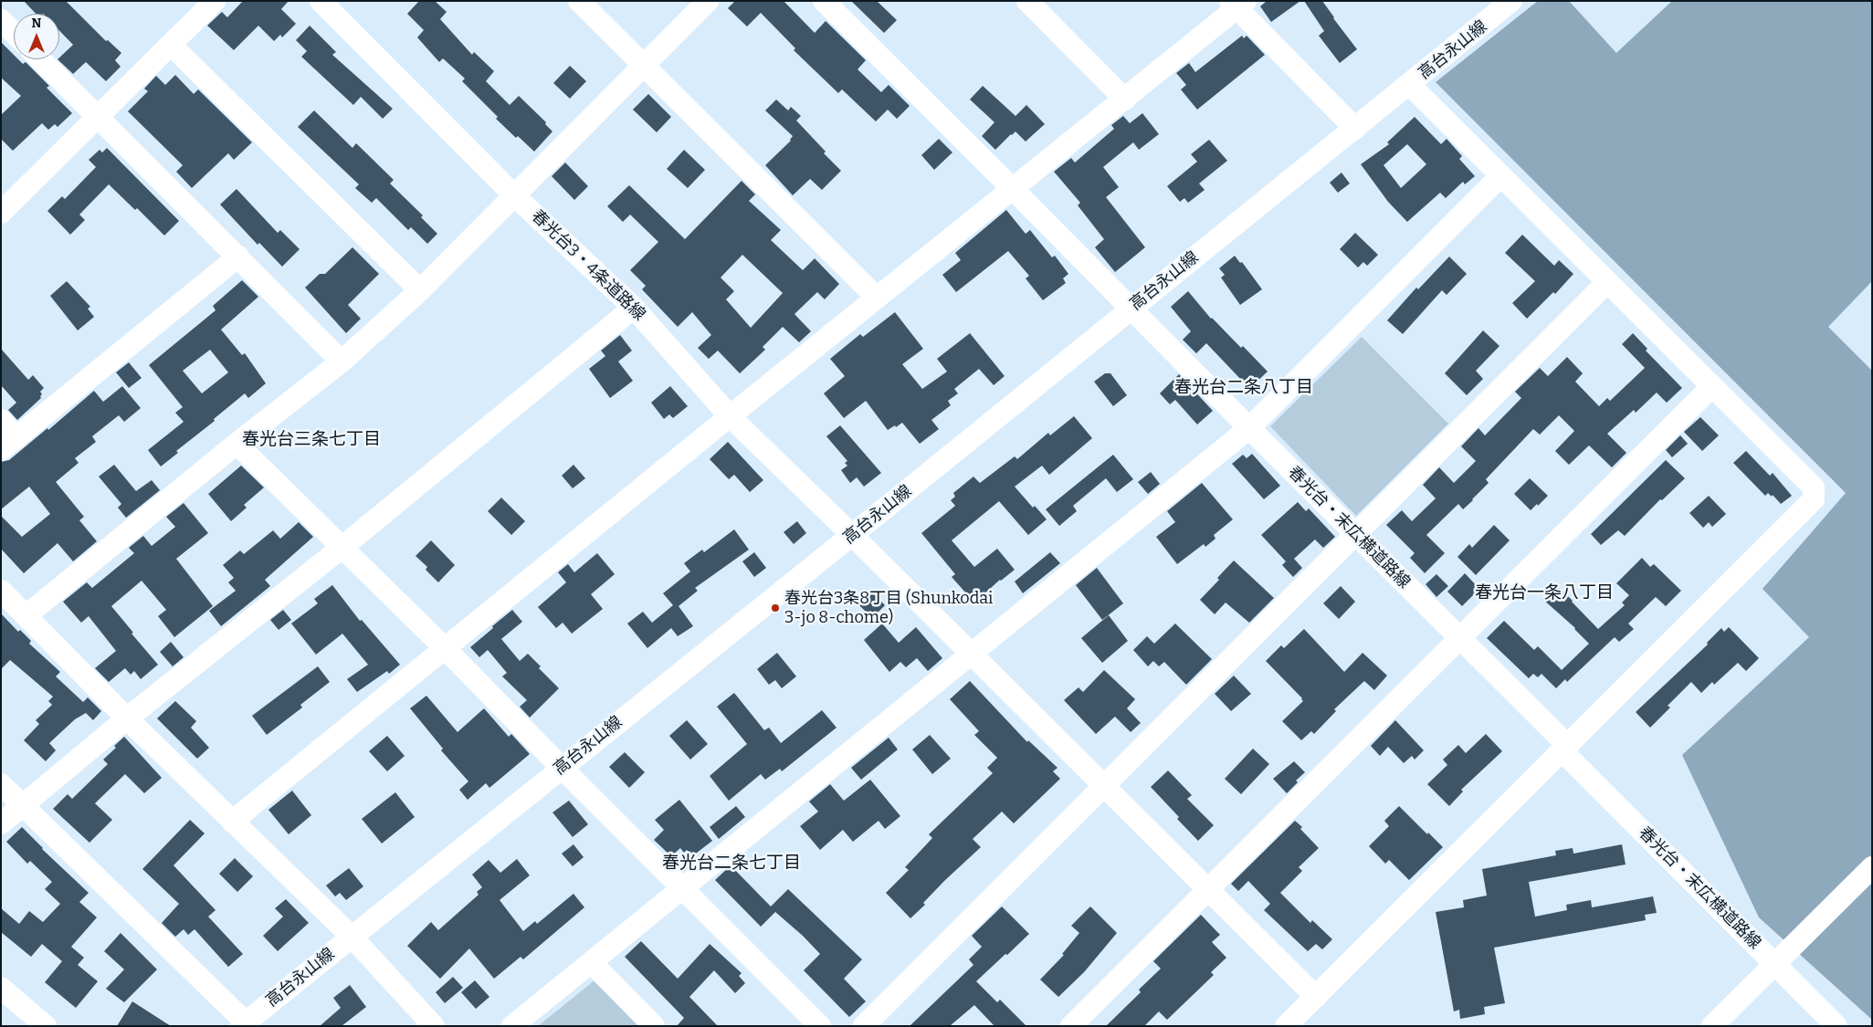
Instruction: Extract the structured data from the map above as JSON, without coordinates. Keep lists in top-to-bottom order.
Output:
{
  "streets": {
    "street": ["高台永山線", "春光台3・4条道路線", "春光台・末広横道路線"]
  },
  "crossings": [
    ["高台永山線", "春光台3・4条道路線"],
    ["高台永山線", "春光台・末広横道路線"]
  ],
  "districts": [
    "春光台二条八丁目",
    "春光台三条七丁目",
    "春光台一条八丁目",
    "春光台二条七丁目"
  ],
  "places": ["春光台3条8丁目 (Shunkodai 3-jo 8-chome)"],
  "north": "top"
}
